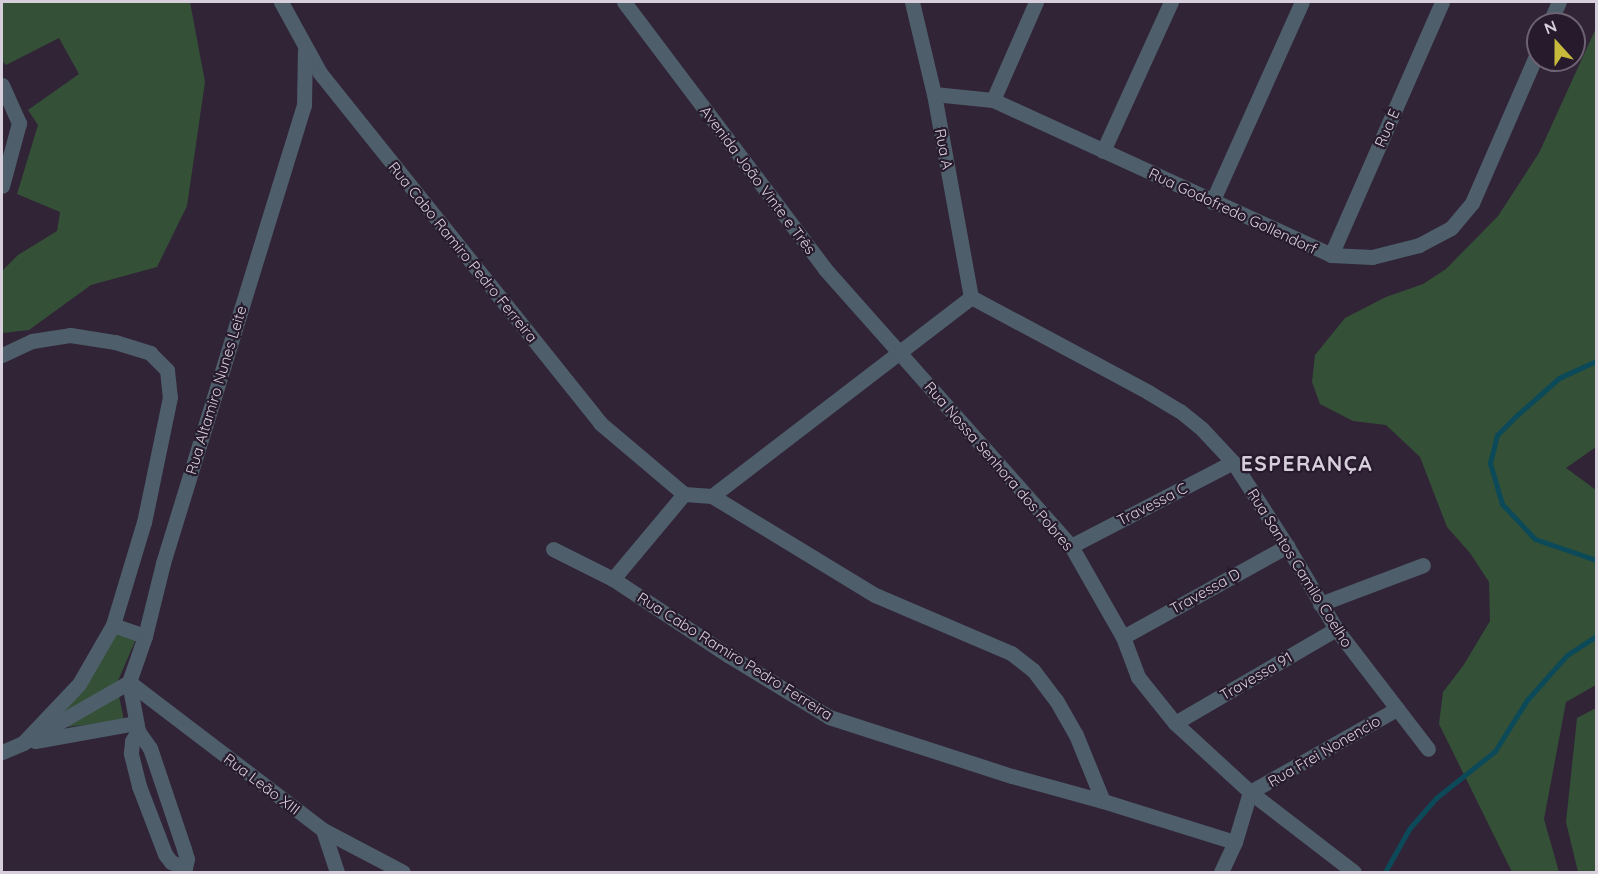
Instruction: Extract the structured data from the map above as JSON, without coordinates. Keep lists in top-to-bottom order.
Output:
{
  "streets": {
    "street": [
      "Rua E",
      "Rua A",
      "Avenida João Vinte e Três",
      "Rua Godofredo Gollendorf",
      "Rua Cabo Ramiro Pedro Ferreira",
      "Rua Altamiro Nunes Leite",
      "Rua Nossa Senhora dos Pobres",
      "Travessa C",
      "Rua Santos Camilo Coelho",
      "Travessa D",
      "Travessa 91",
      "Rua Frei Nonencio",
      "Rua Leão XIII"
    ]
  },
  "crossings": [
    ["Rua E", "Rua Godofredo Gollendorf"],
    ["Rua A", "Rua Godofredo Gollendorf"],
    ["Rua A", "Rua Santos Camilo Coelho"],
    ["Avenida João Vinte e Três", "Rua Nossa Senhora dos Pobres"],
    ["Rua Cabo Ramiro Pedro Ferreira", "Rua Altamiro Nunes Leite"],
    ["Rua Altamiro Nunes Leite", "Rua Leão XIII"],
    ["Rua Nossa Senhora dos Pobres", "Travessa C"],
    ["Rua Nossa Senhora dos Pobres", "Travessa D"],
    ["Rua Nossa Senhora dos Pobres", "Travessa 91"],
    ["Rua Nossa Senhora dos Pobres", "Rua Frei Nonencio"],
    ["Travessa C", "Rua Santos Camilo Coelho"],
    ["Rua Santos Camilo Coelho", "Travessa D"],
    ["Rua Santos Camilo Coelho", "Travessa 91"],
    ["Rua Santos Camilo Coelho", "Rua Frei Nonencio"]
  ],
  "districts": ["ESPERANÇA"],
  "north": "top"
}
